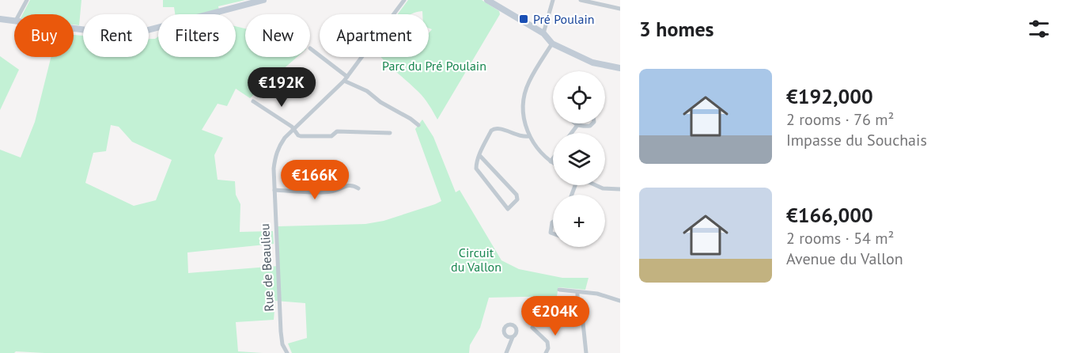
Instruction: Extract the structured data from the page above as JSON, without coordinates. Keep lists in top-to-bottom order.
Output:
{
  "streets": {
    "street": ["Rue de Beaulieu"]
  },
  "parks": ["Parc du Pré Poulain", "Circuit du Vallon"],
  "places": {
    "transit": ["Pré Poulain"]
  },
  "page": {
    "heading": "3 homes",
    "chip": [
      "Buy",
      "Rent",
      "Filters",
      "New",
      "Apartment"
    ],
    "list": [
      {
        "name": "€192,000",
        "note": "2 rooms · 76 m² · Impasse du Souchais"
      },
      {
        "name": "€166,000",
        "note": "2 rooms · 54 m² · Avenue du Vallon"
      }
    ],
    "price": ["€192K", "€166K", "€204K"],
    "map_buttons": "+"
  }
}
